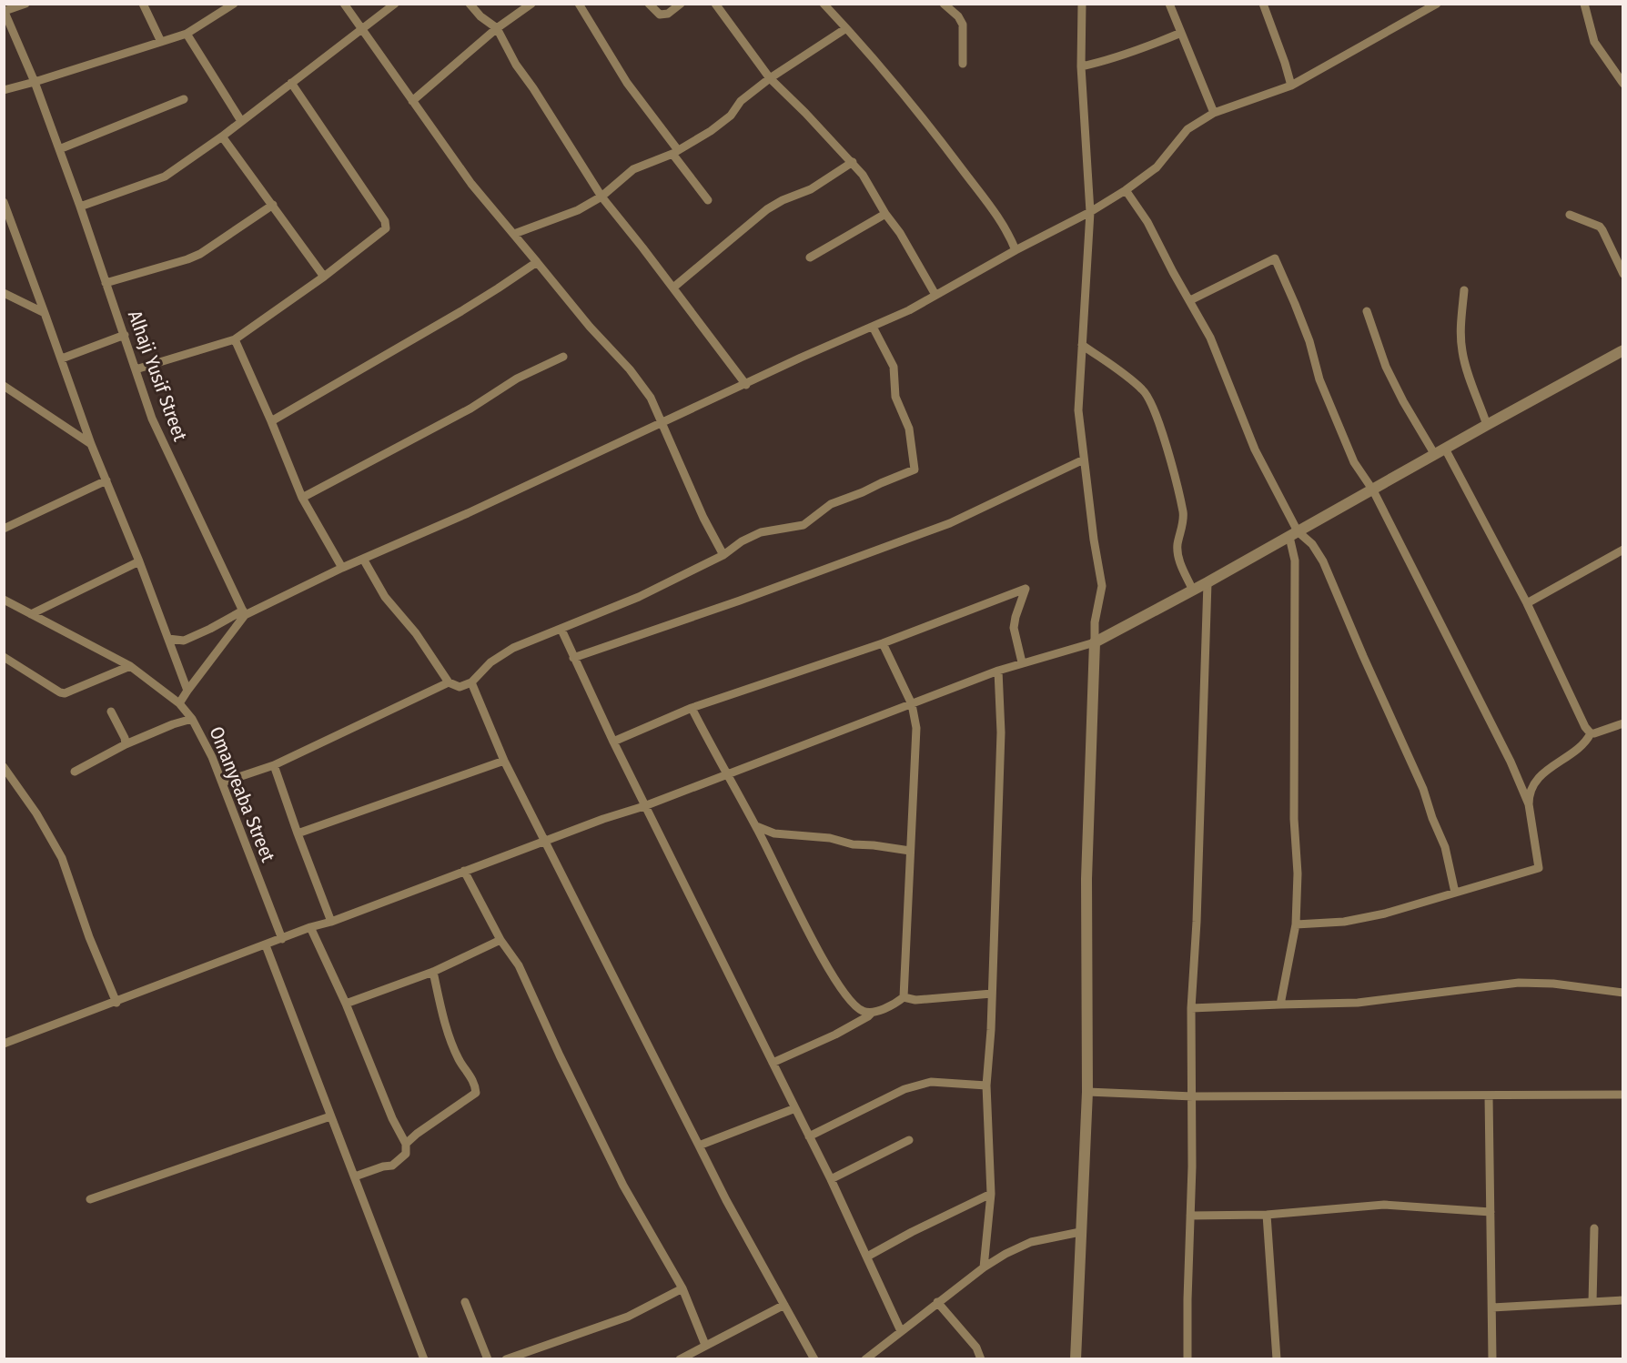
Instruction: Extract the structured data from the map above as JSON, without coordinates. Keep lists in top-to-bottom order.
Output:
{
  "streets": {
    "street": ["Alhaji Yusif Street", "Omanyeaba Street"]
  }
}
